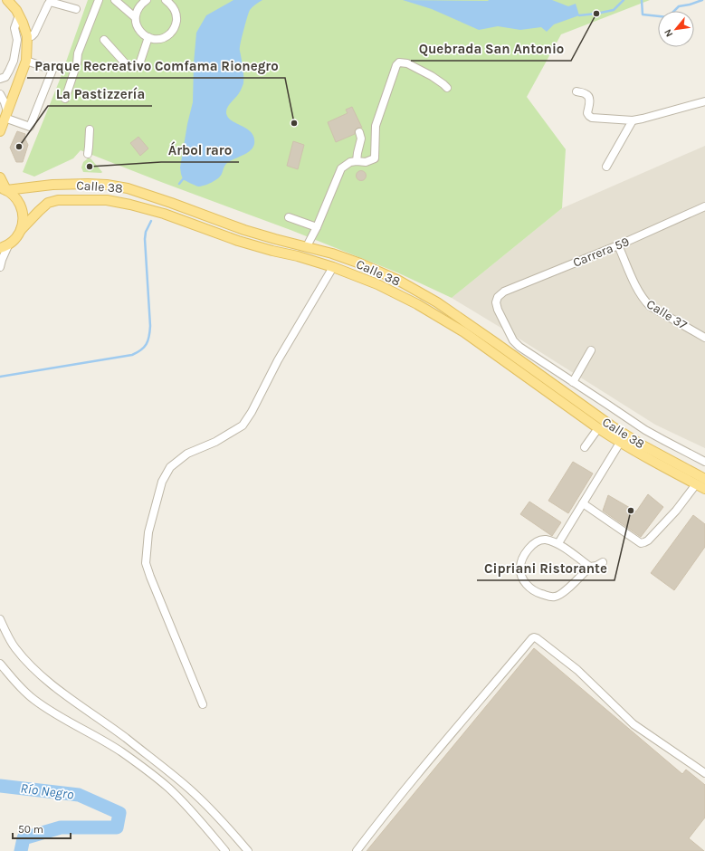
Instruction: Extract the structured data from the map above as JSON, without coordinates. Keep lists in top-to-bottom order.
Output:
{
  "streets": {
    "main road": ["Calle 38"],
    "street": ["Carrera 59", "Calle 37"]
  },
  "crossings": [
    ["Calle 38", "Carrera 59"],
    ["Carrera 59", "Calle 37"]
  ],
  "water": ["Río Negro"],
  "places": [
    "Quebrada San Antonio",
    "Parque Recreativo Comfama Rionegro",
    "La Pastizzería",
    "Árbol raro",
    "Cipriani Ristorante"
  ],
  "scale_bar": "50 m",
  "north": "bottom left"
}
